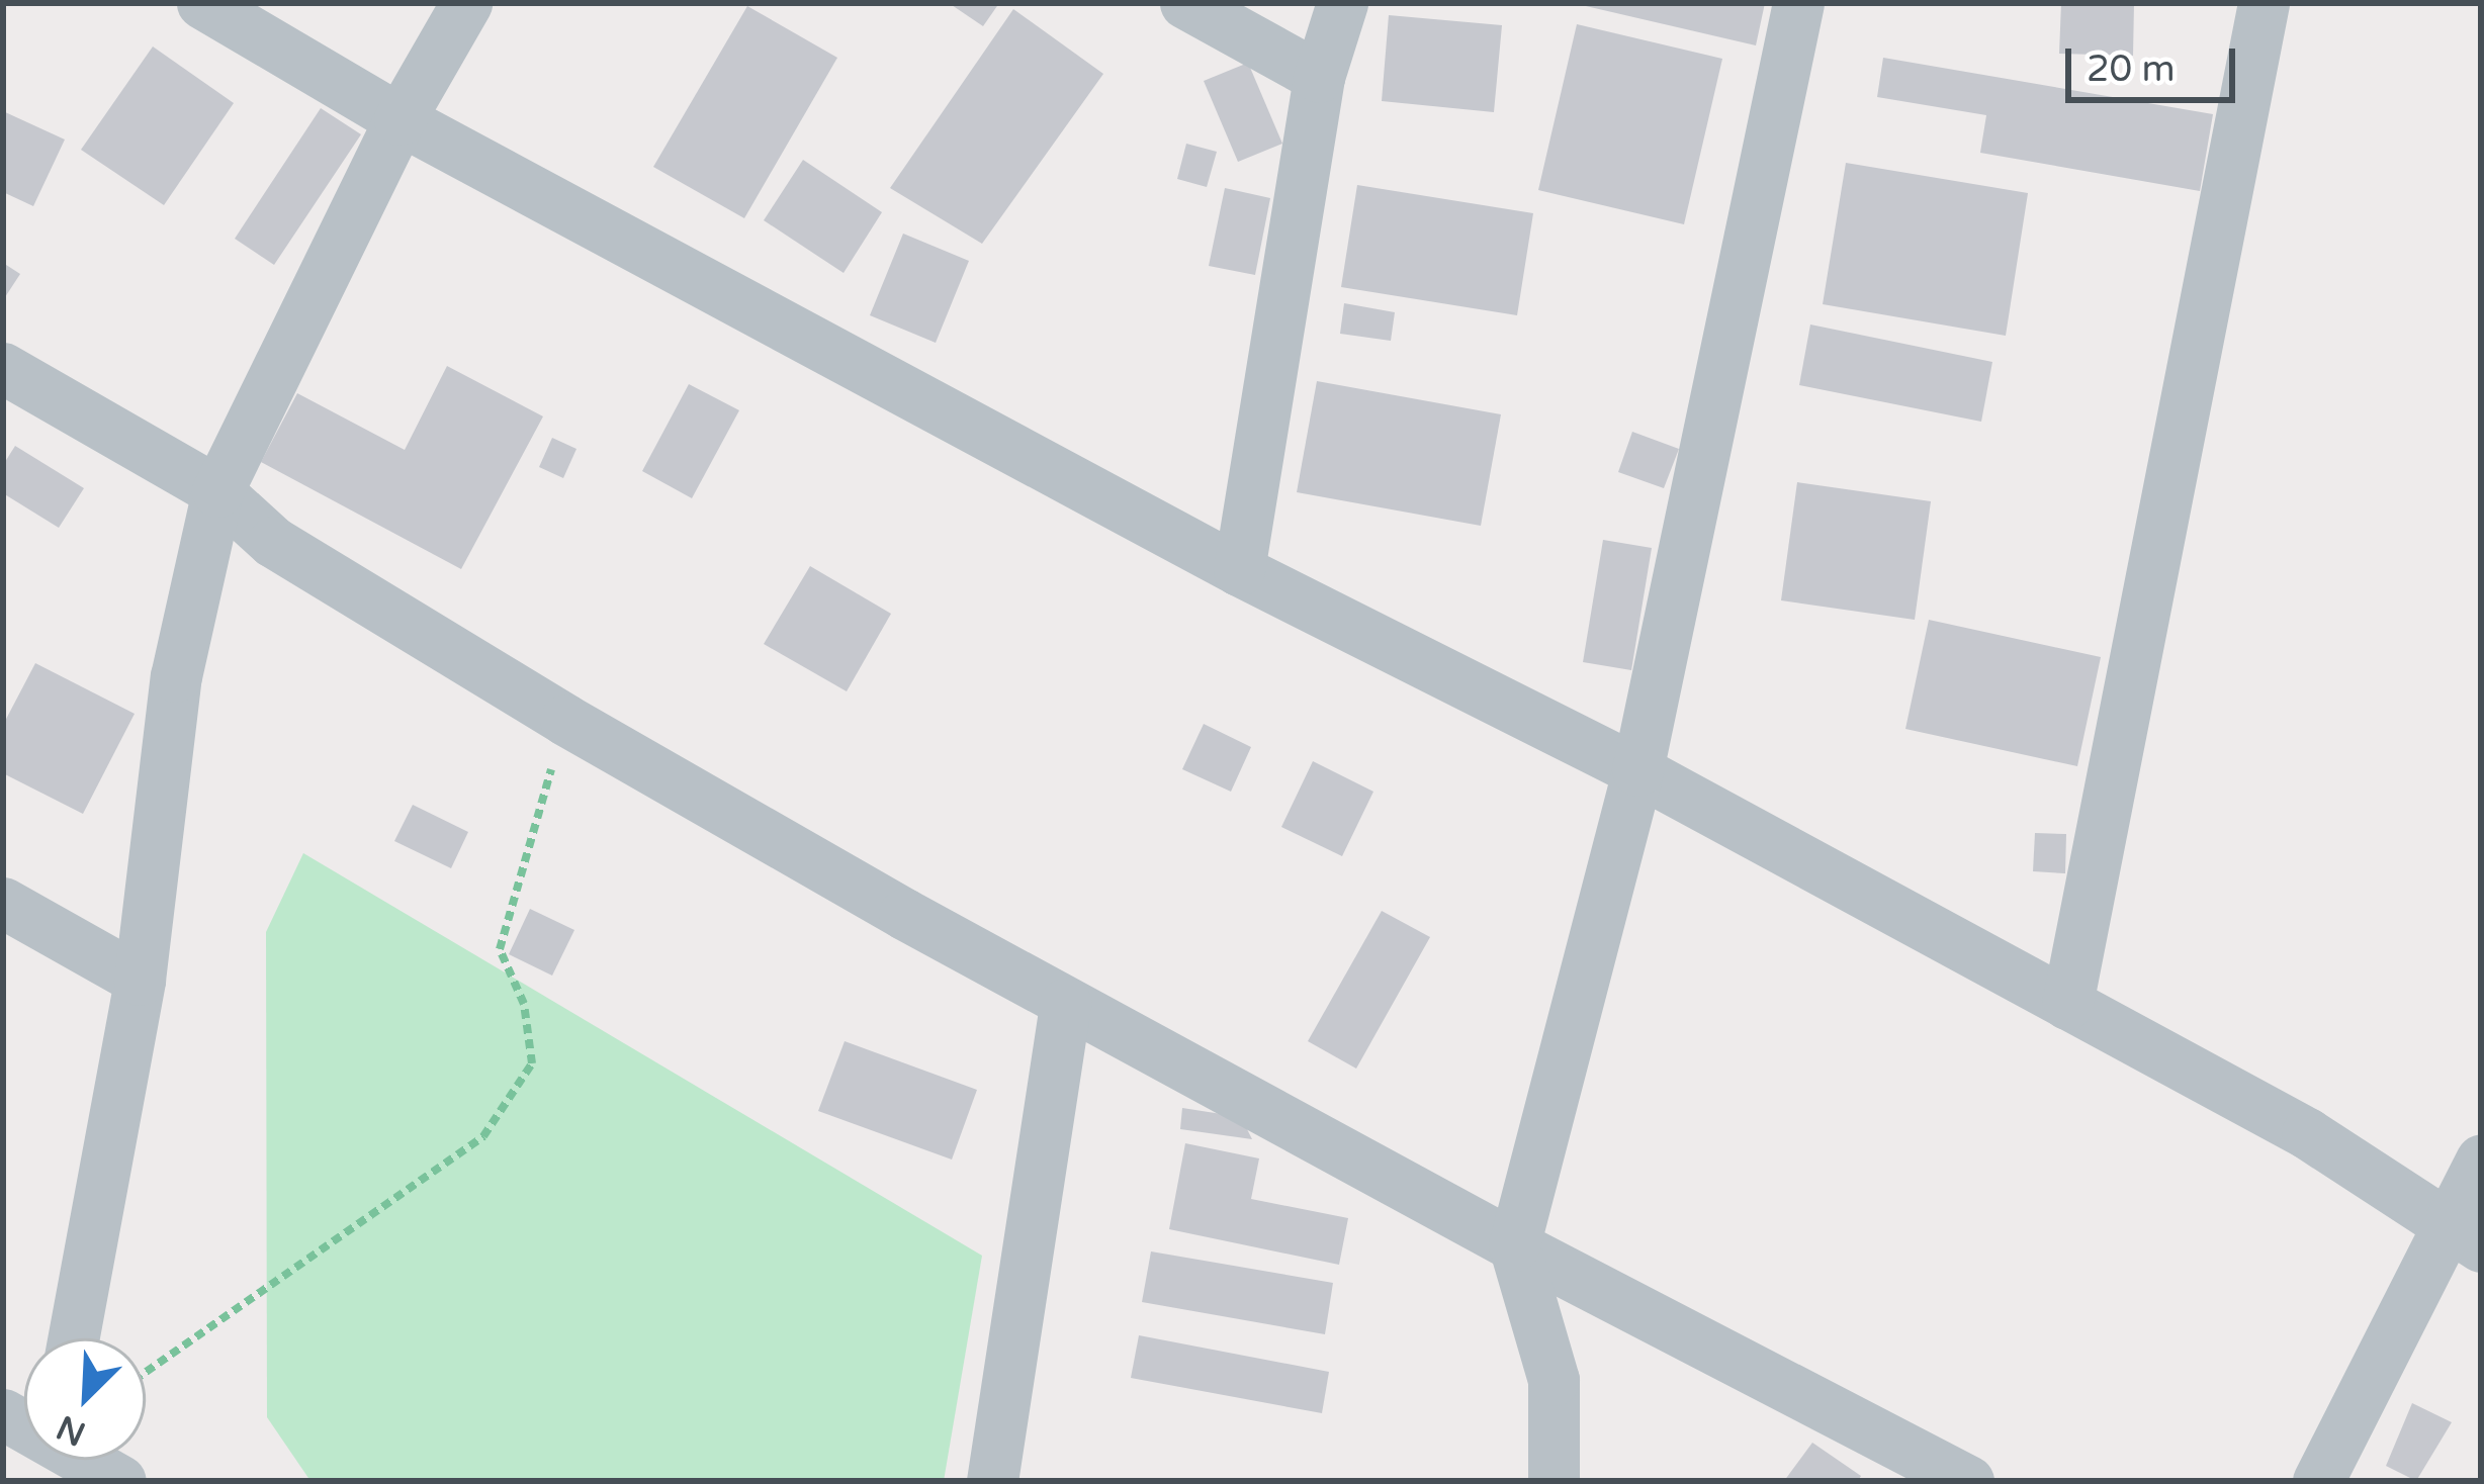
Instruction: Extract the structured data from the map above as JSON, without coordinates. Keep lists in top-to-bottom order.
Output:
{
  "scale_bar": "20 m",
  "north": "bottom left"
}
